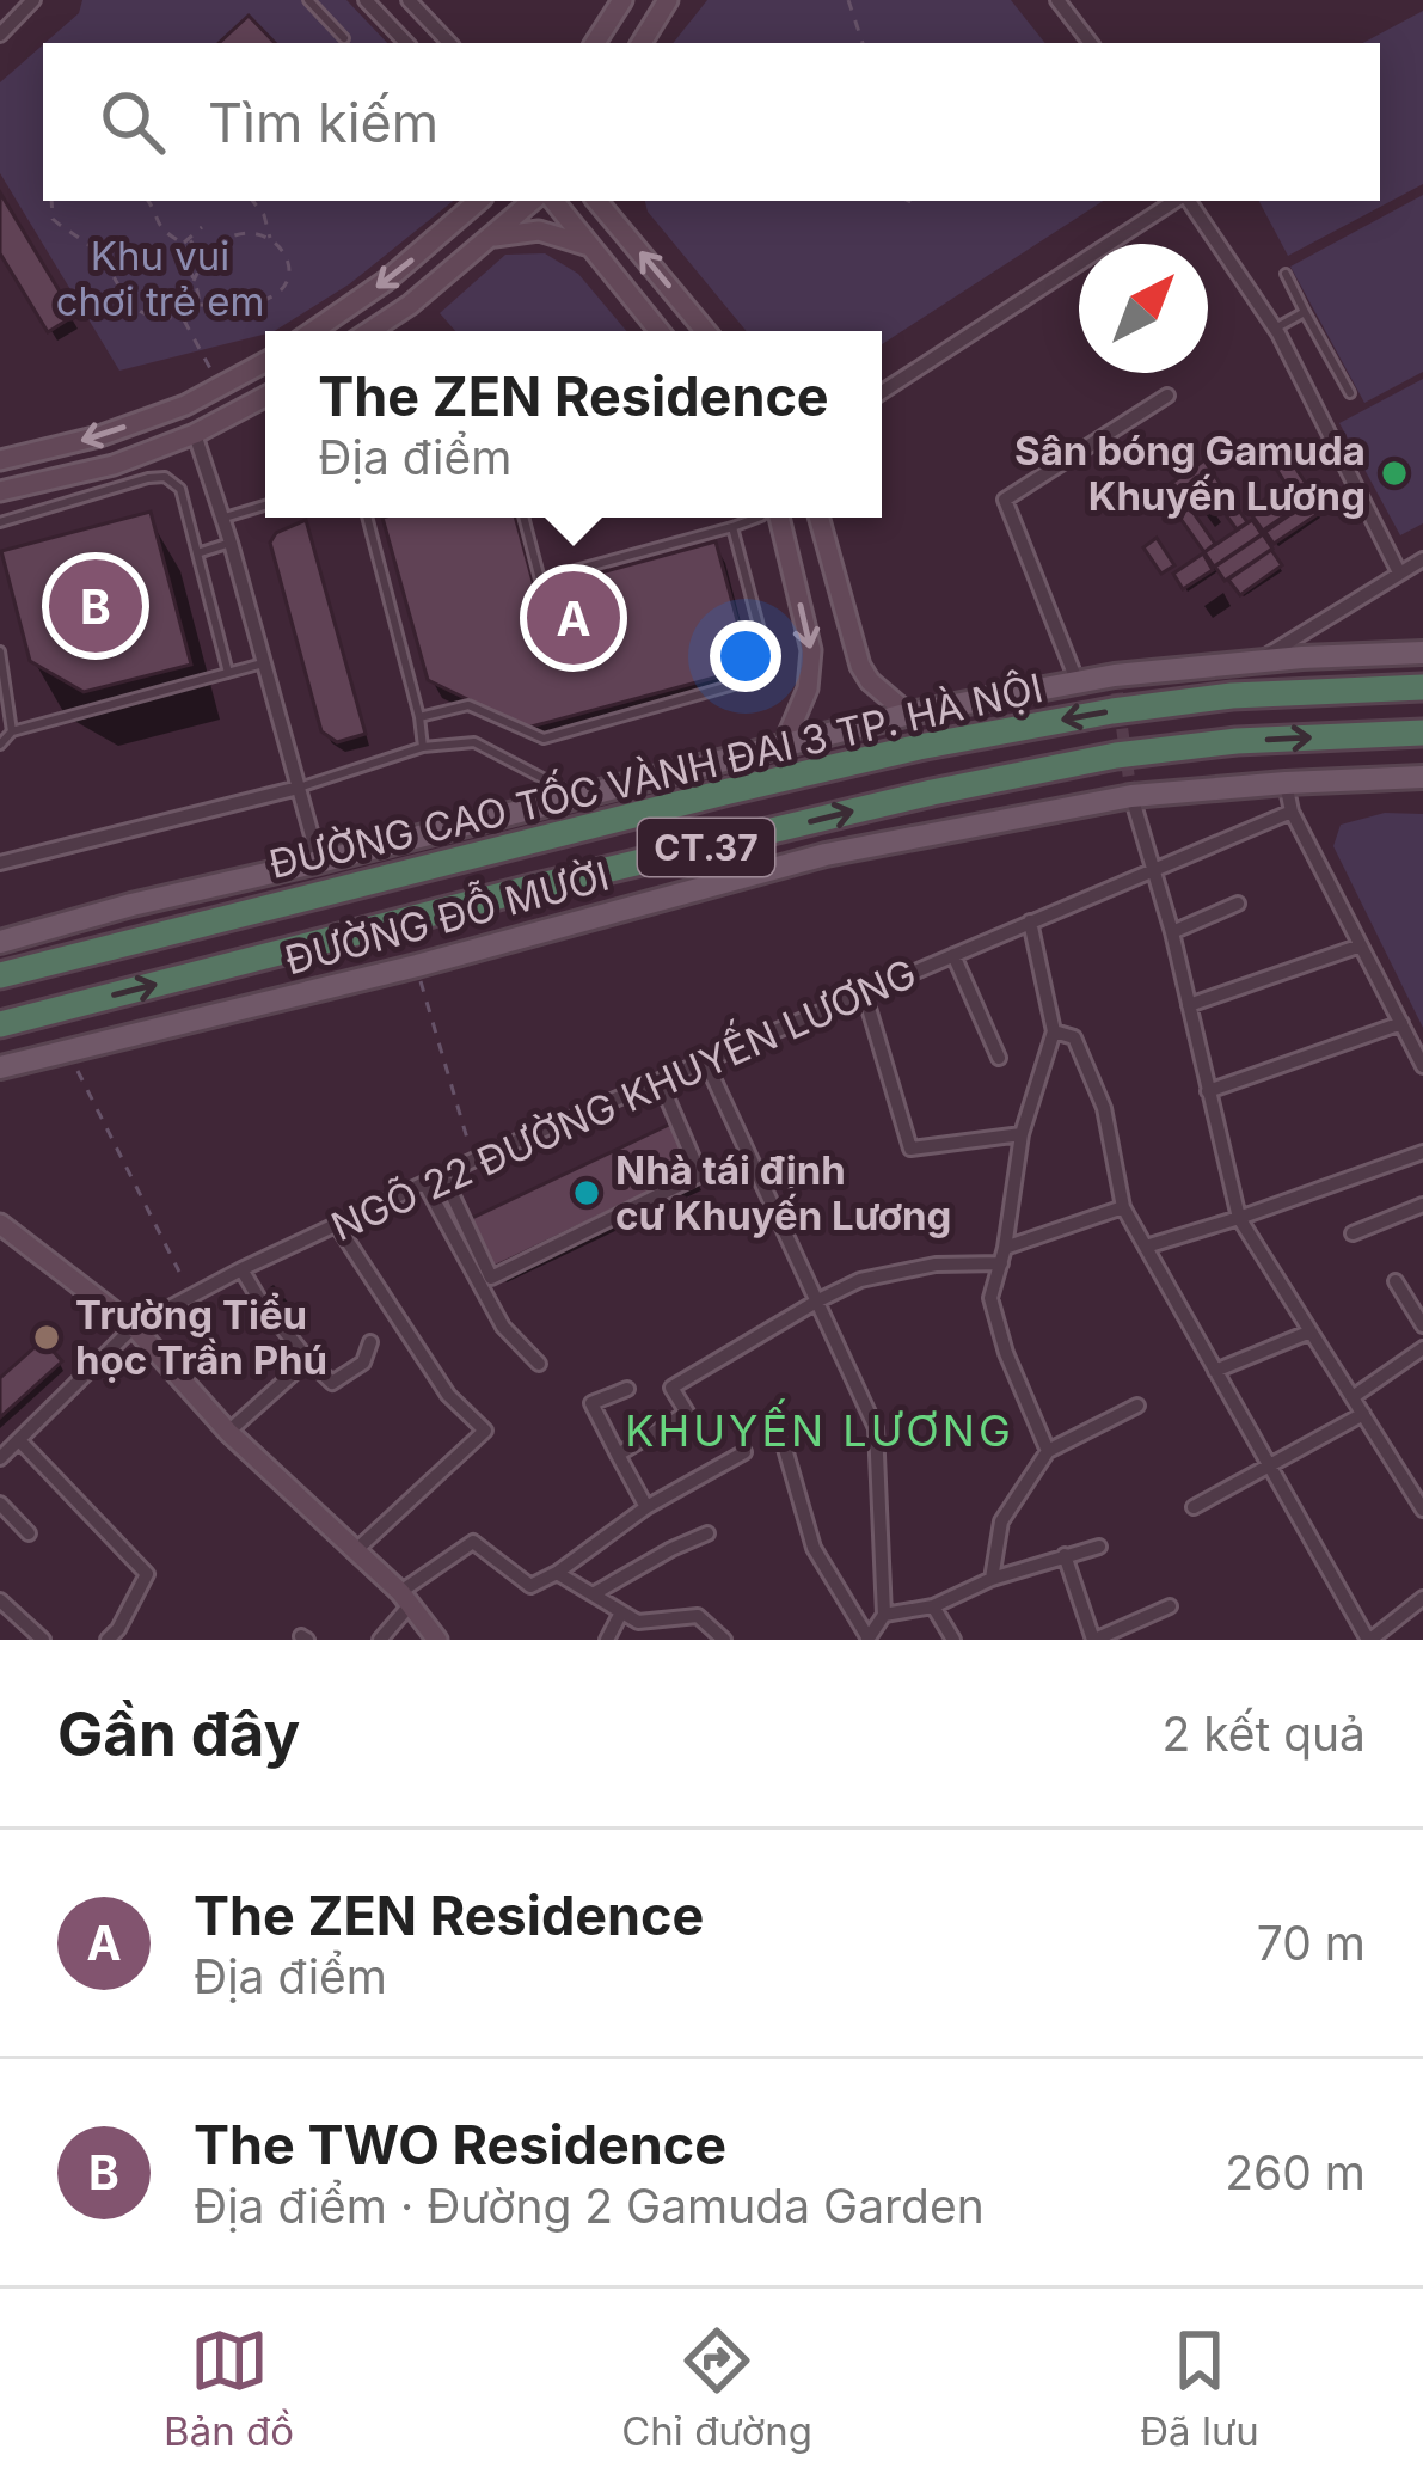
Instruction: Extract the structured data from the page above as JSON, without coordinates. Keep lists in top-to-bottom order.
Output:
{
  "streets": {
    "highway": ["ĐƯỜNG CAO TỐC VÀNH ĐAI 3 TP. HÀ NỘI", "CT.37"],
    "main road": ["ĐƯỜNG ĐỖ MƯỜI"],
    "street": ["NGÕ 22 ĐƯỜNG KHUYẾN LƯƠNG"]
  },
  "districts": ["KHUYẾN LƯƠNG"],
  "parks": ["Khu vui chơi trẻ em"],
  "places": ["Sân bóng Gamuda Khuyến Lương", "Nhà tái định cư Khuyến Lương", "Trường Tiểu học Trần Phú"],
  "north": "top right",
  "page": {
    "search": "Tìm kiếm",
    "popup": ["The ZEN Residence", "Địa điểm"],
    "pins": ["B", "A"],
    "heading": ["Gần đây", "2 kết quả"],
    "list": [
      {
        "mark": "A",
        "name": "The ZEN Residence",
        "note": "Địa điểm",
        "value": "70 m"
      },
      {
        "mark": "B",
        "name": "The TWO Residence",
        "note": "Địa điểm · Đường 2 Gamuda Garden",
        "value": "260 m"
      }
    ],
    "nav": ["Bản đồ", "Chỉ đường", "Đã lưu"]
  }
}
